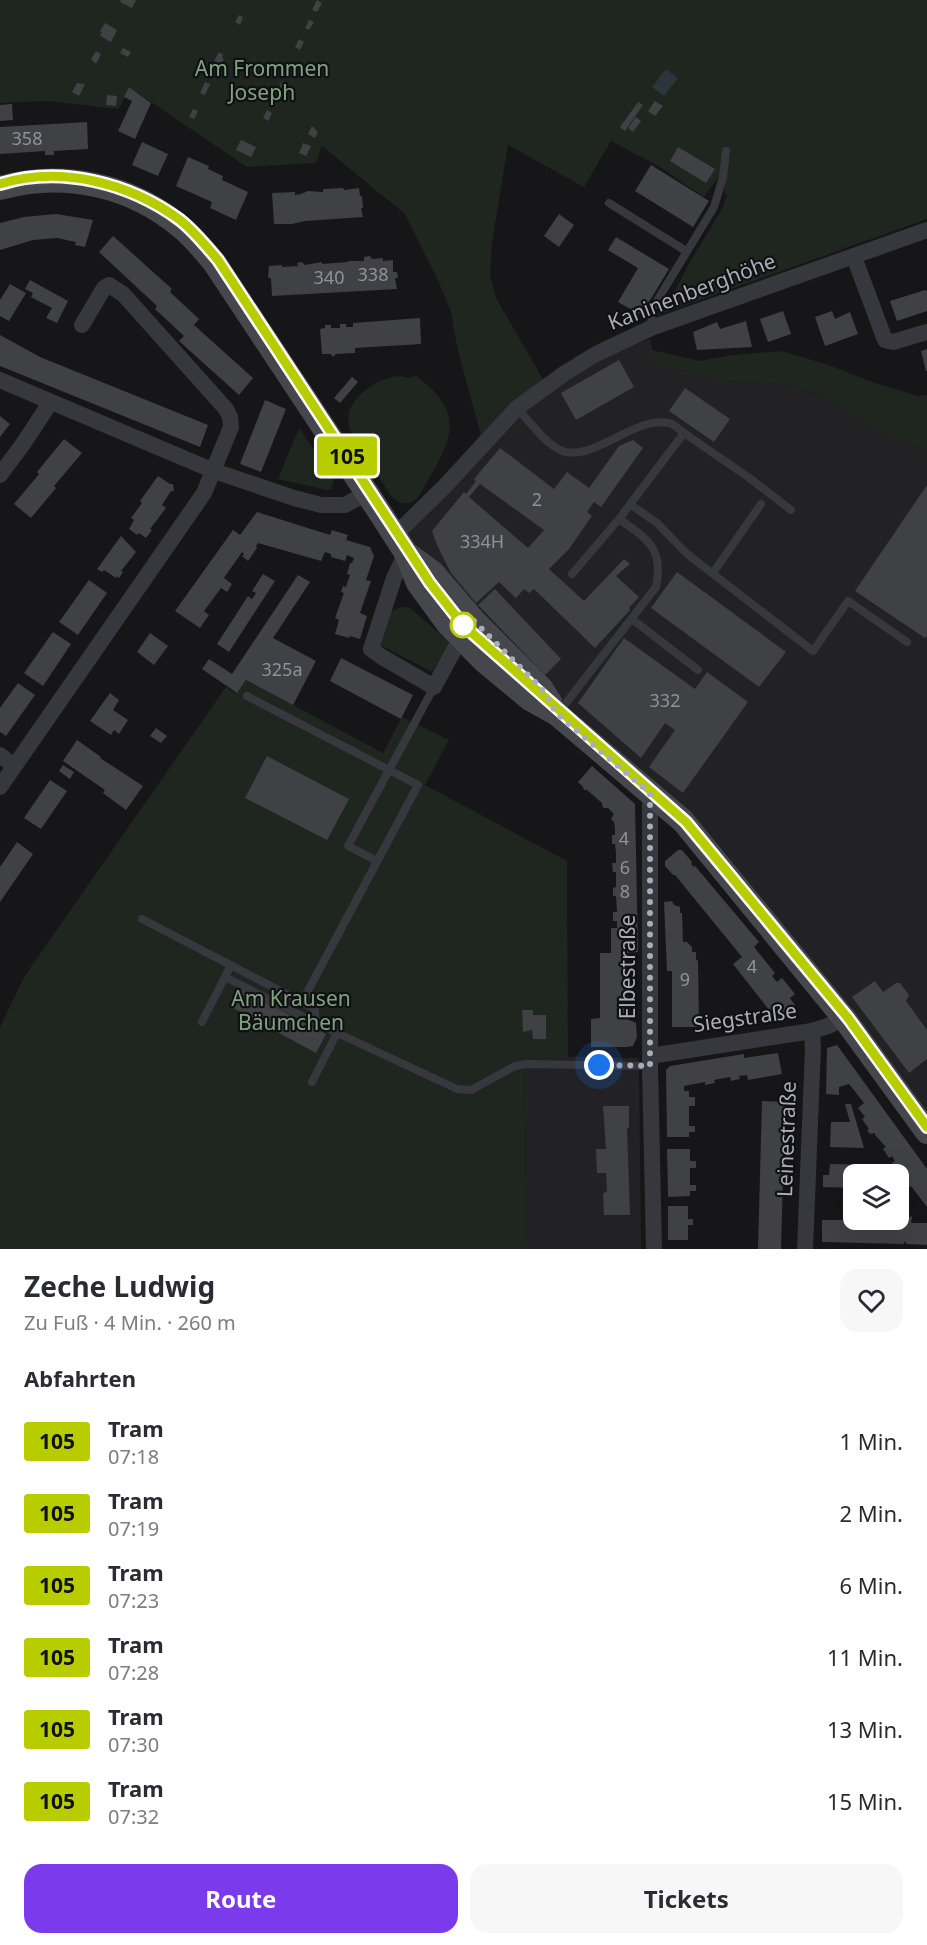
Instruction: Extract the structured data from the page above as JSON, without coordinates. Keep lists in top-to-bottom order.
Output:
{
  "streets": {
    "street": [
      "Kaninenberghöhe",
      "Elbestraße",
      "Siegstraße",
      "Leinestraße"
    ]
  },
  "crossings": [
    ["Elbestraße", "Siegstraße"],
    ["Siegstraße", "Leinestraße"]
  ],
  "parks": ["Am Frommen Joseph", "Am Krausen Bäumchen"],
  "lines": ["tram line 105"],
  "house_numbers": [
    "358",
    "338",
    "340",
    "2",
    "334H",
    "325a",
    "332",
    "4",
    "6",
    "8",
    "4",
    "9"
  ],
  "page": {
    "on_map": "105",
    "heading": [
      ["Zeche Ludwig", "Zu Fuß · 4 Min. · 260 m"],
      "Abfahrten"
    ],
    "list": [
      {
        "mark": "105",
        "name": "Tram",
        "note": "07:18",
        "value": "1 Min."
      },
      {
        "mark": "105",
        "name": "Tram",
        "note": "07:19",
        "value": "2 Min."
      },
      {
        "mark": "105",
        "name": "Tram",
        "note": "07:23",
        "value": "6 Min."
      },
      {
        "mark": "105",
        "name": "Tram",
        "note": "07:28",
        "value": "11 Min."
      },
      {
        "mark": "105",
        "name": "Tram",
        "note": "07:30",
        "value": "13 Min."
      },
      {
        "mark": "105",
        "name": "Tram",
        "note": "07:32",
        "value": "15 Min."
      }
    ],
    "buttons": ["Route", "Tickets"]
  }
}
